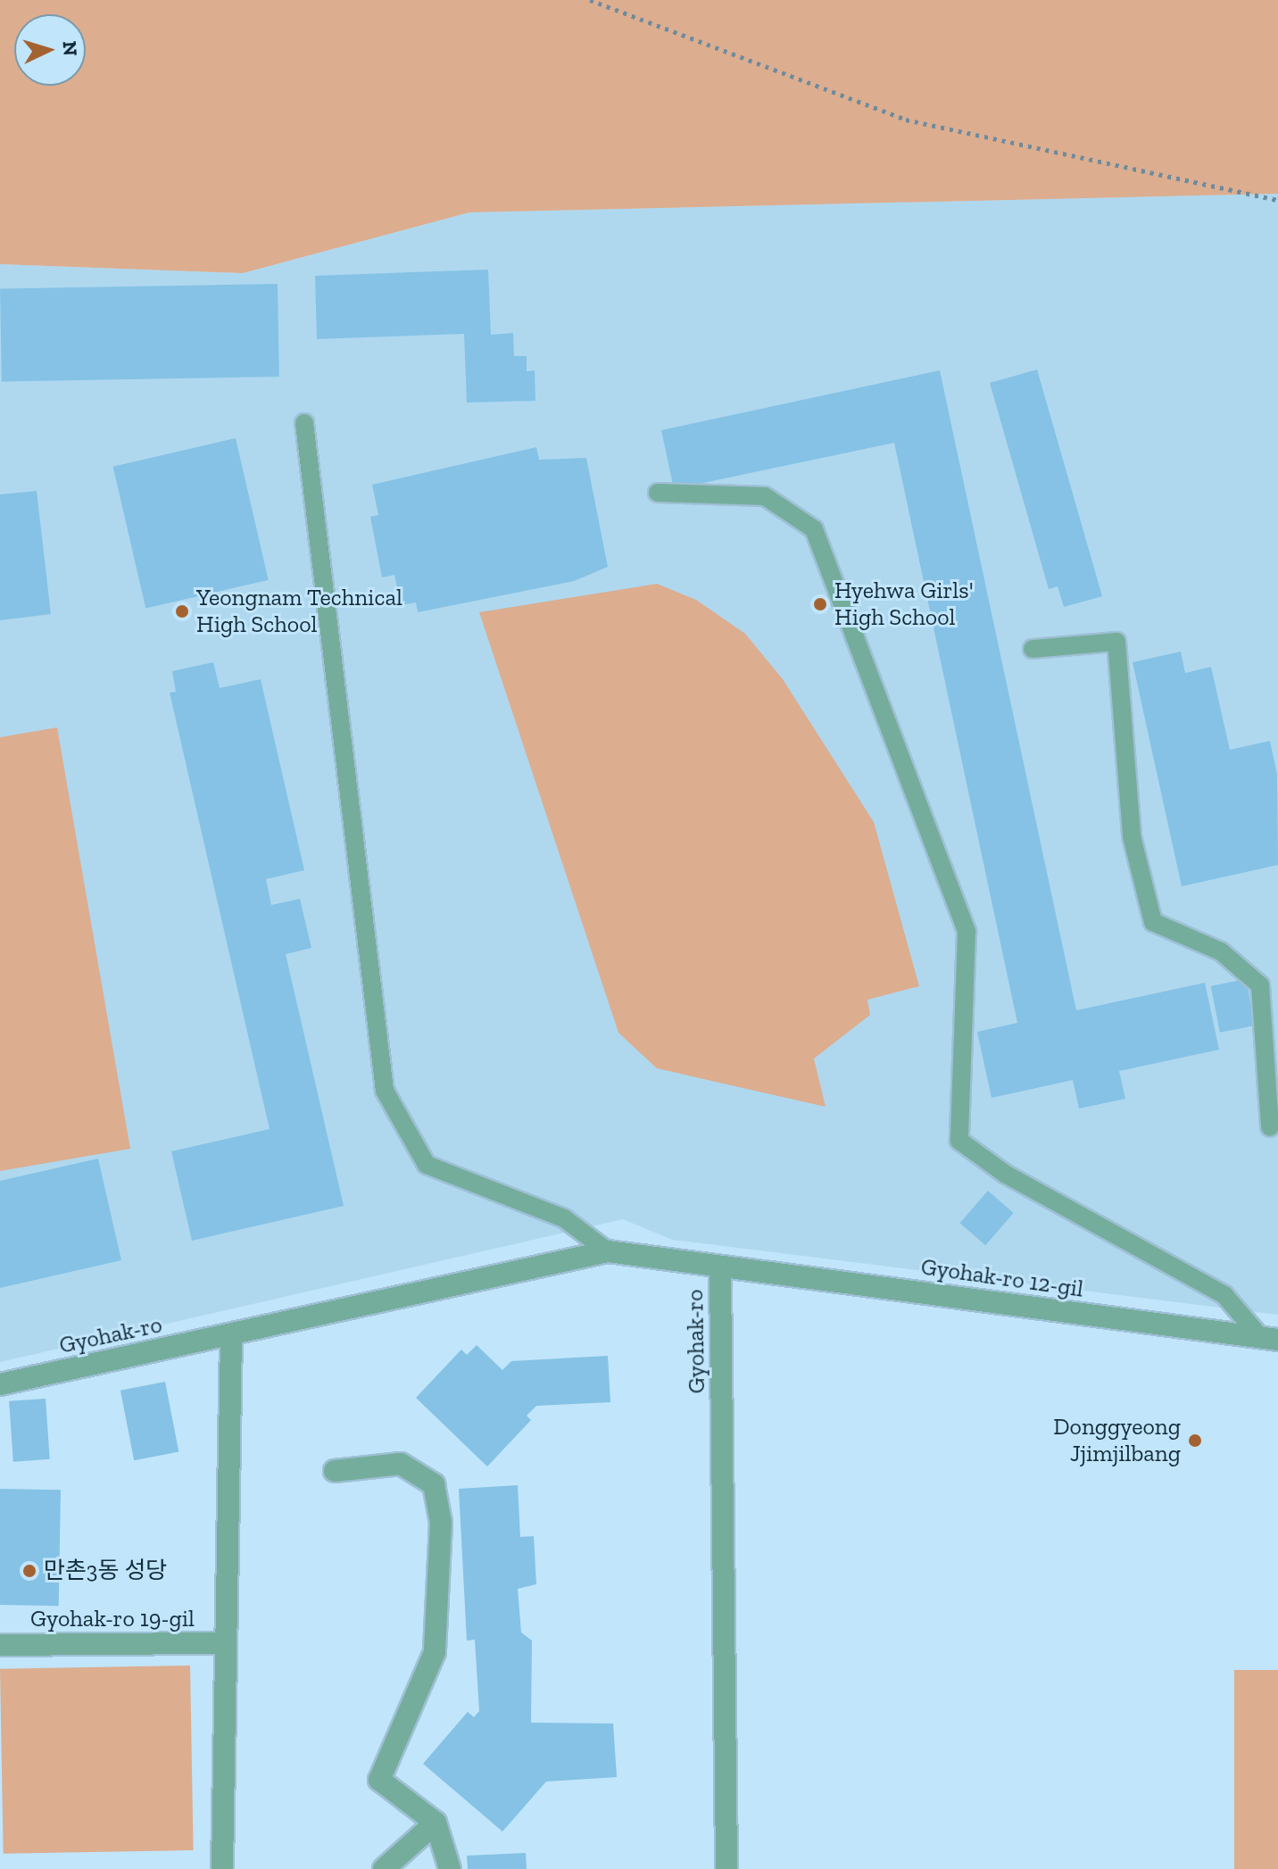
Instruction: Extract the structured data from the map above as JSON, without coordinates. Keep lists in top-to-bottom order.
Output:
{
  "streets": {
    "street": ["Gyohak-ro 12-gil", "Gyohak-ro", "Gyohak-ro 19-gil"]
  },
  "crossings": [
    ["Gyohak-ro 12-gil", "Gyohak-ro"]
  ],
  "places": [
    "Hyehwa Girls' High School",
    "Yeongnam Technical High School",
    "Donggyeong Jjimjilbang",
    "만촌3동 성당"
  ],
  "north": "right"
}
